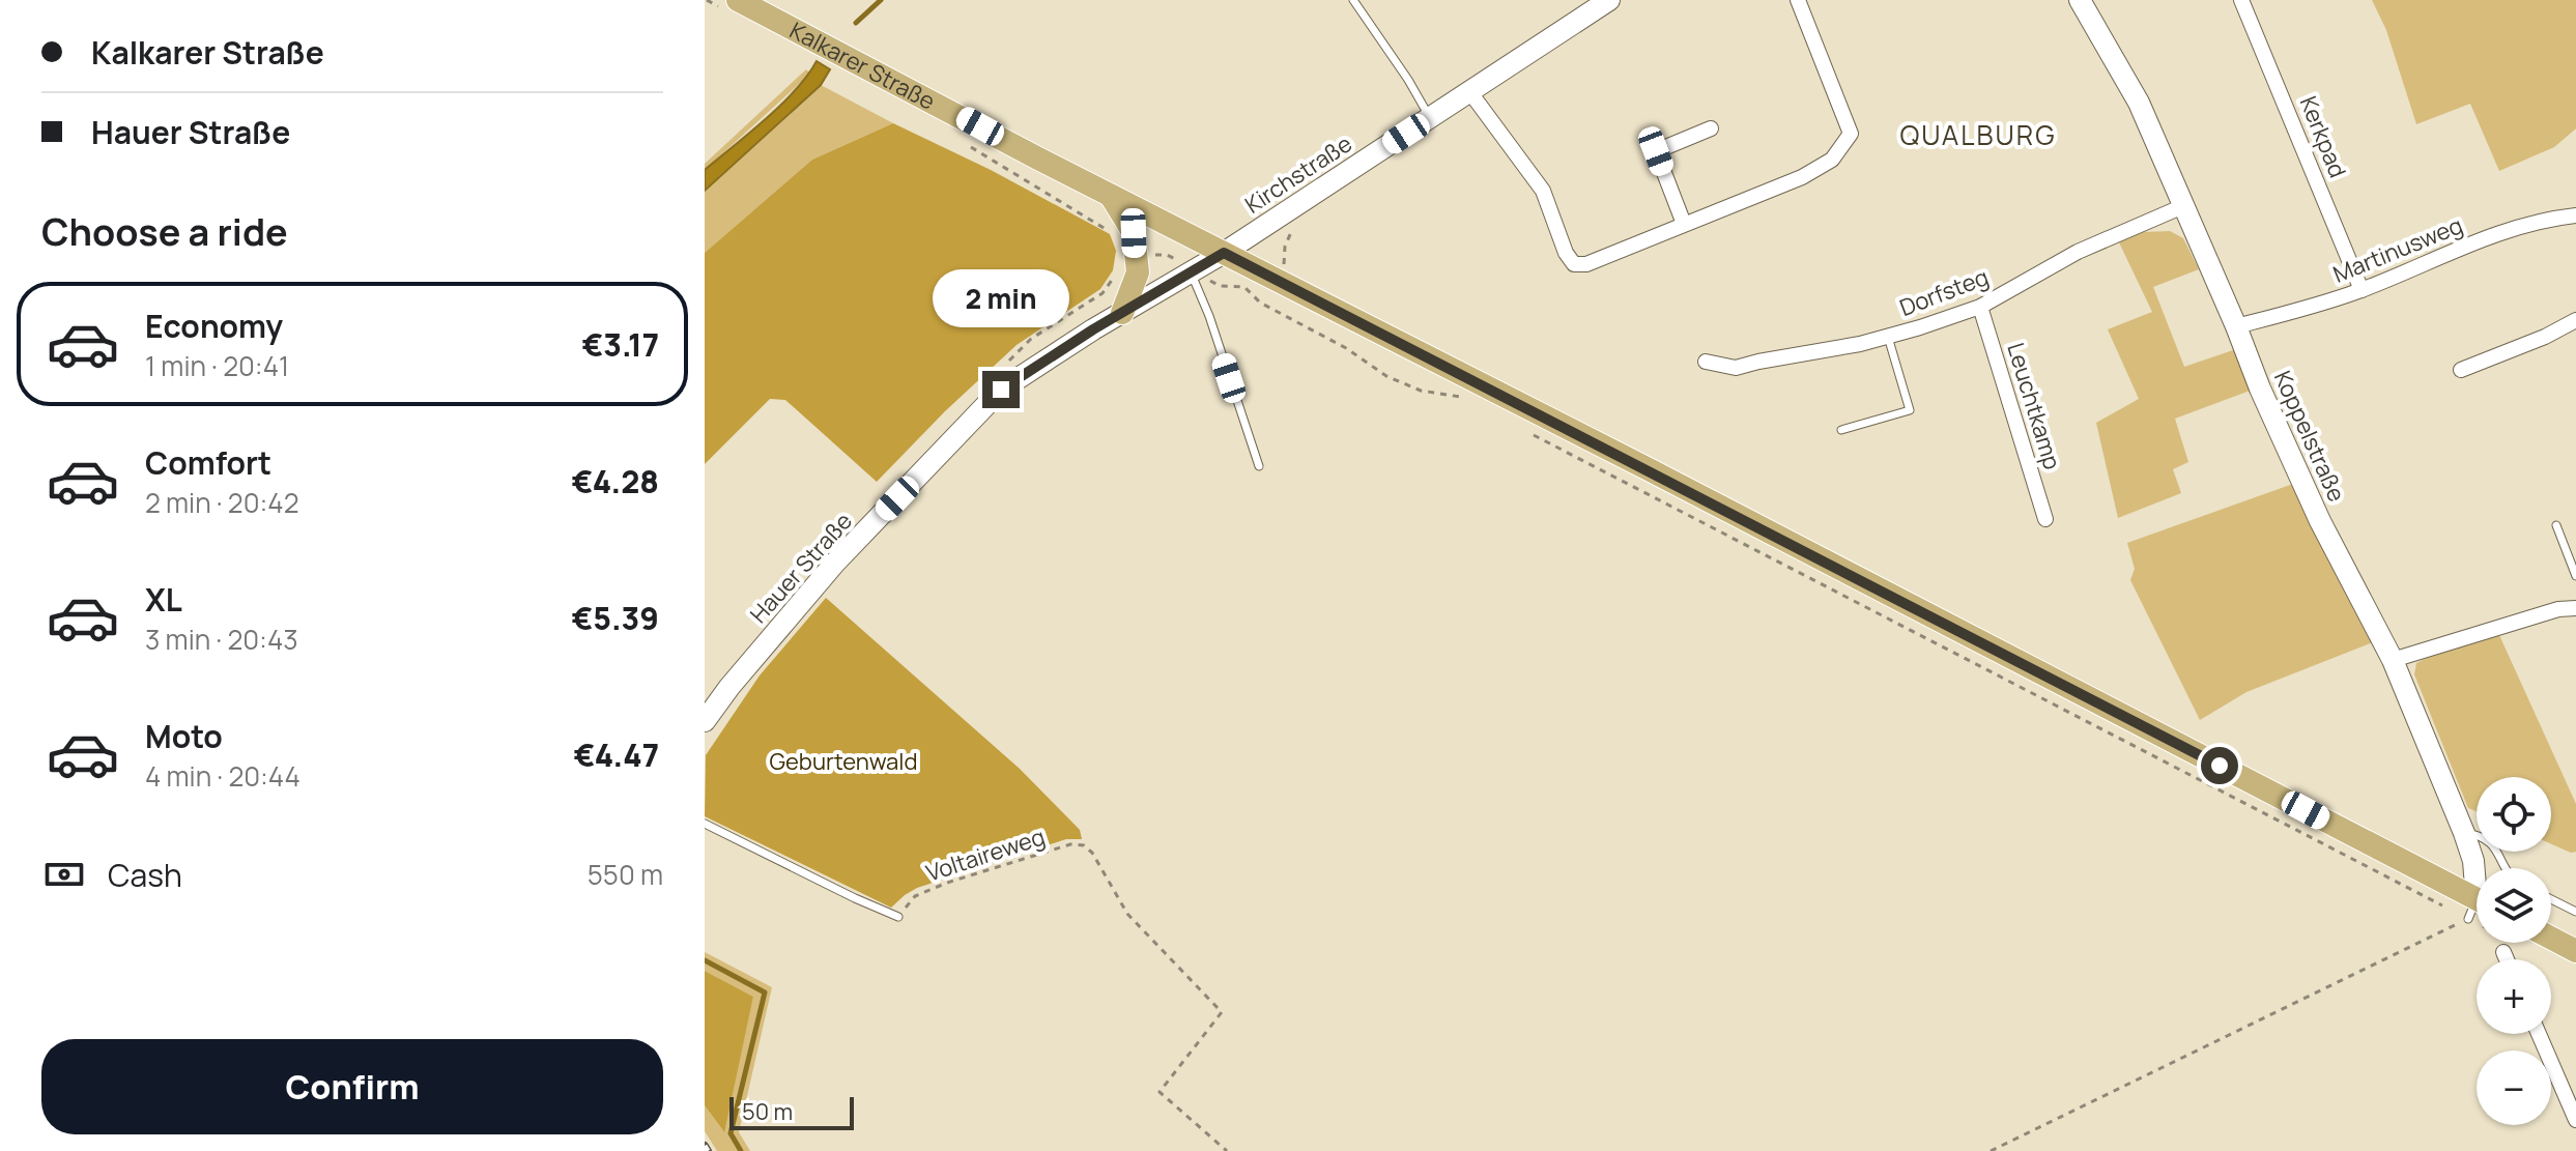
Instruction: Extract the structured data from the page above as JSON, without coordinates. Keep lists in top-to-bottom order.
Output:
{
  "streets": {
    "main road": ["Kalkarer Straße"],
    "street": [
      "Kerkpad",
      "Kirchstraße",
      "Martinusweg",
      "Dorfsteg",
      "Leuchtkamp",
      "Koppelstraße",
      "Hauer Straße"
    ],
    "path": ["Voltaireweg"]
  },
  "crossings": [
    ["Kalkarer Straße", "Kirchstraße"],
    ["Kalkarer Straße", "Hauer Straße"],
    ["Kerkpad", "Martinusweg"],
    ["Kirchstraße", "Hauer Straße"],
    ["Martinusweg", "Koppelstraße"],
    ["Dorfsteg", "Leuchtkamp"],
    ["Dorfsteg", "Koppelstraße"]
  ],
  "districts": ["QUALBURG"],
  "parks": ["Geburtenwald"],
  "scale_bar": "50 m",
  "page": {
    "banner": ["Kalkarer Straße", "Hauer Straße"],
    "heading": "Choose a ride",
    "bubble": "2 min",
    "list": [
      {
        "name": "Economy",
        "note": "1 min · 20:41",
        "value": "€3.17"
      },
      {
        "name": "Comfort",
        "note": "2 min · 20:42",
        "value": "€4.28"
      },
      {
        "name": "XL",
        "note": "3 min · 20:43",
        "value": "€5.39"
      },
      {
        "name": "Moto",
        "note": "4 min · 20:44",
        "value": "€4.47"
      }
    ],
    "map_buttons": ["+", "−"],
    "pay": ["Cash", "550 m"],
    "buttons": "Confirm",
    "scale": "50 m"
  }
}
